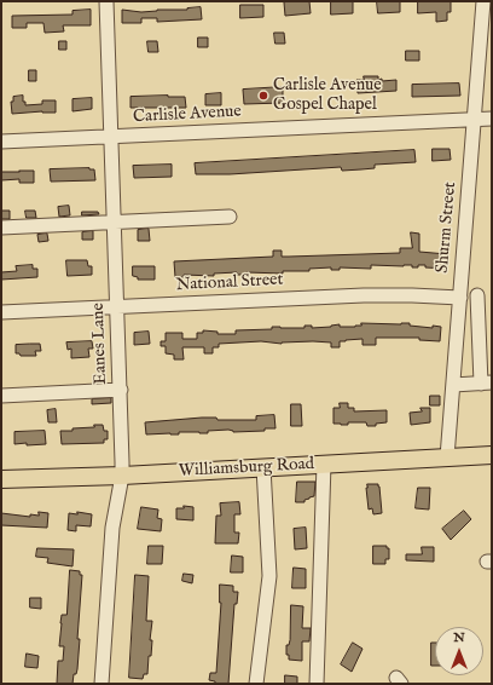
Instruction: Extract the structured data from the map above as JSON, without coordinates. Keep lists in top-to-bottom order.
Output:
{
  "streets": {
    "main road": ["Williamsburg Road"],
    "street": [
      "Carlisle Avenue",
      "Shurm Street",
      "National Street",
      "Eanes Lane"
    ]
  },
  "crossings": [
    ["Carlisle Avenue", "Shurm Street"],
    ["Carlisle Avenue", "Eanes Lane"],
    ["Shurm Street", "National Street"],
    ["Shurm Street", "Williamsburg Road"],
    ["National Street", "Eanes Lane"],
    ["Eanes Lane", "Williamsburg Road"]
  ],
  "places": ["Carlisle Avenue Gospel Chapel"],
  "north": "top"
}
